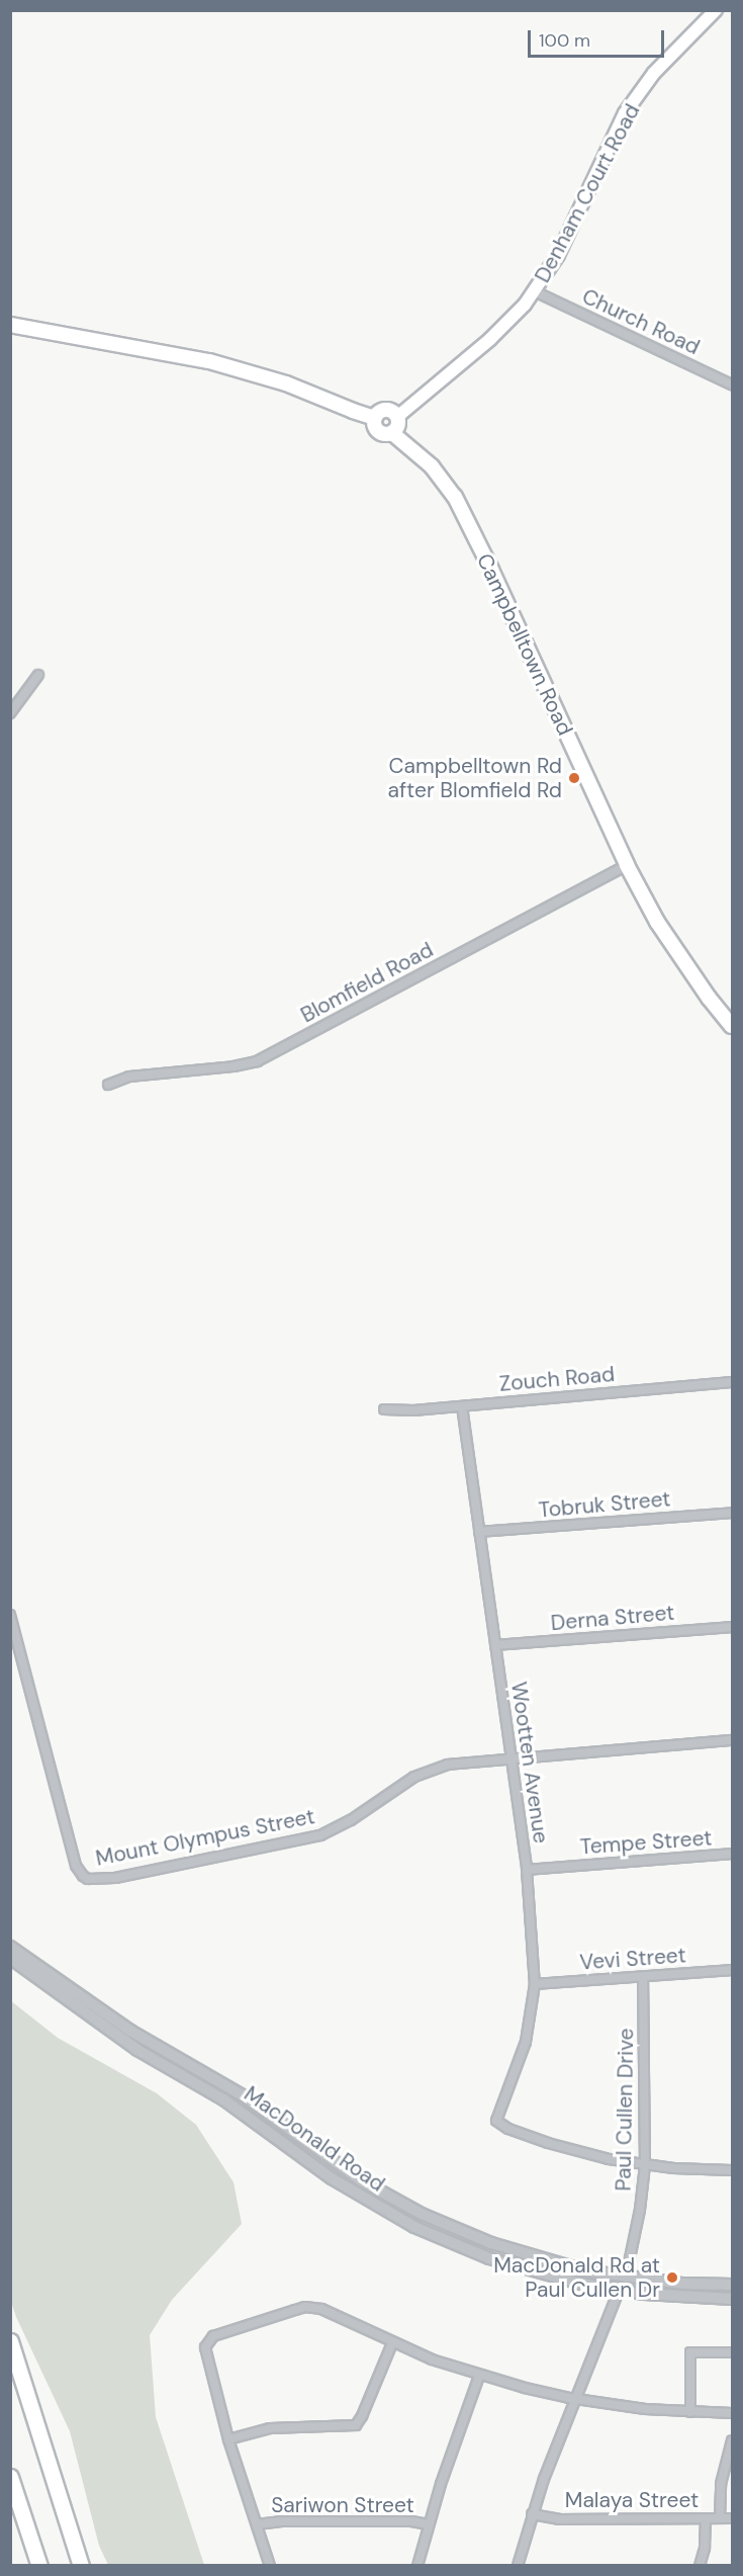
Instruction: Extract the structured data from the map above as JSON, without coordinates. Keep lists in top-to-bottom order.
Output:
{
  "streets": {
    "main road": ["Denham Court Road", "Campbelltown Road"],
    "street": [
      "Church Road",
      "Blomfield Road",
      "Zouch Road",
      "Tobruk Street",
      "Derna Street",
      "Wootten Avenue",
      "Mount Olympus Street",
      "Tempe Street",
      "Vevi Street",
      "Paul Cullen Drive",
      "MacDonald Road",
      "Malaya Street",
      "Sariwon Street"
    ]
  },
  "crossings": [
    ["Denham Court Road", "Church Road"],
    ["Denham Court Road", "Campbelltown Road"],
    ["Campbelltown Road", "Blomfield Road"],
    ["Zouch Road", "Wootten Avenue"],
    ["Tobruk Street", "Wootten Avenue"],
    ["Derna Street", "Wootten Avenue"],
    ["Wootten Avenue", "Mount Olympus Street"],
    ["Wootten Avenue", "Tempe Street"],
    ["Wootten Avenue", "Vevi Street"],
    ["Wootten Avenue", "Paul Cullen Drive"],
    ["Vevi Street", "Paul Cullen Drive"],
    ["Paul Cullen Drive", "MacDonald Road"]
  ],
  "places": ["Campbelltown Rd after Blomfield Rd", "MacDonald Rd at Paul Cullen Dr"],
  "scale_bar": "100 m"
}
